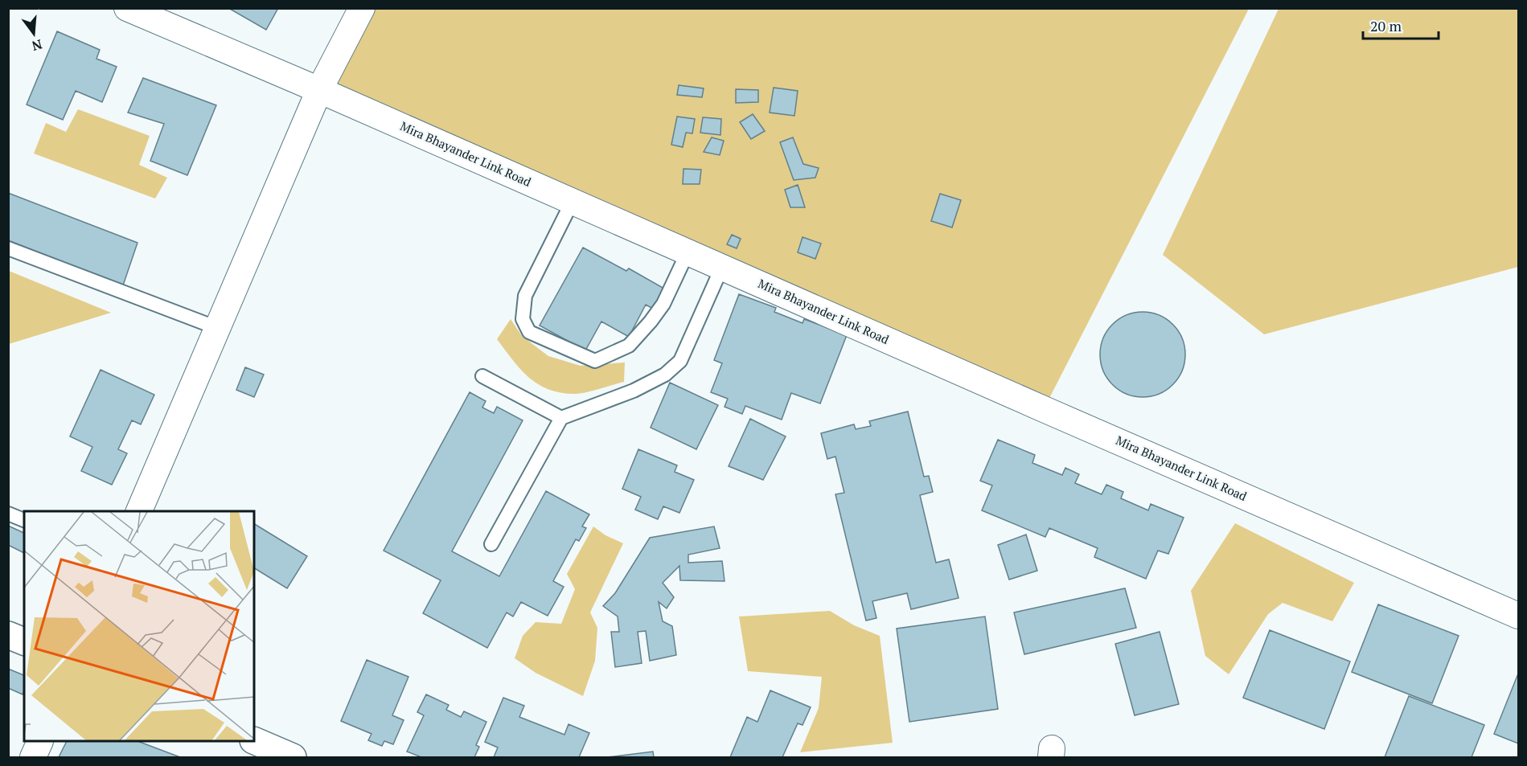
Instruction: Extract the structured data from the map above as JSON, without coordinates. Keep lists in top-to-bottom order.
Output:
{
  "streets": {
    "street": ["Mira Bhayander Link Road"]
  },
  "scale_bar": "20 m",
  "north": "bottom"
}
